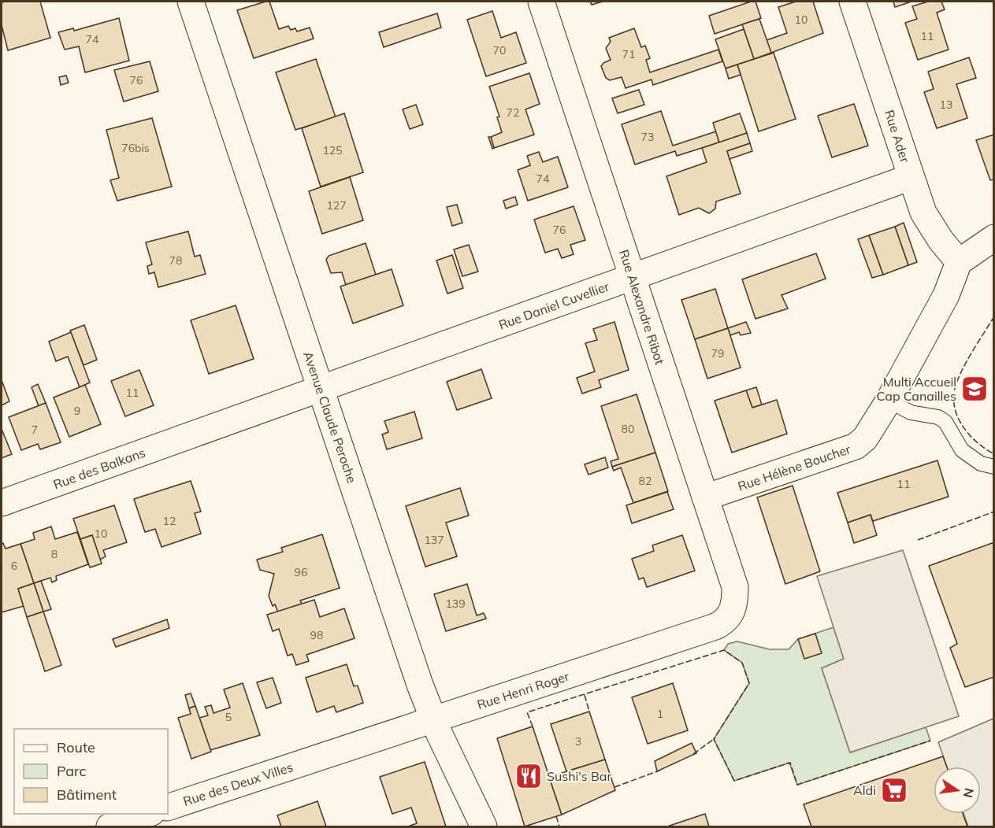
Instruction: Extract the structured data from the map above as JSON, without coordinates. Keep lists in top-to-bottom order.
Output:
{
  "streets": {
    "street": [
      "Rue Ader",
      "Rue Daniel Cuvellier",
      "Rue Alexandre Ribot",
      "Avenue Claude Peroche",
      "Rue Hélène Boucher",
      "Rue des Balkans",
      "Rue Henri Roger",
      "Rue des Deux Villes"
    ]
  },
  "crossings": [
    ["Rue Ader", "Rue Daniel Cuvellier"],
    ["Rue Ader", "Rue Hélène Boucher"],
    ["Rue Daniel Cuvellier", "Rue Alexandre Ribot"],
    ["Rue Daniel Cuvellier", "Avenue Claude Peroche"],
    ["Rue Daniel Cuvellier", "Rue des Balkans"],
    ["Rue Alexandre Ribot", "Rue Hélène Boucher"],
    ["Rue Alexandre Ribot", "Rue Henri Roger"],
    ["Avenue Claude Peroche", "Rue Henri Roger"],
    ["Rue Henri Roger", "Rue des Deux Villes"]
  ],
  "places": {
    "school or university": ["Multi Accueil Cap Canailles"],
    "restaurant": ["Sushi's Bar"],
    "supermarket": ["Aldi"]
  },
  "house_numbers": [
    "10",
    "11",
    "74",
    "70",
    "71",
    "76",
    "13",
    "72",
    "73",
    "76bis",
    "125",
    "74",
    "127",
    "76",
    "78",
    "79",
    "11",
    "9",
    "80",
    "7",
    "82",
    "11",
    "12",
    "10",
    "137",
    "8",
    "6",
    "96",
    "139",
    "98",
    "1",
    "5",
    "3"
  ],
  "legend": ["Route", "Parc", "Bâtiment"],
  "north": "right"
}
